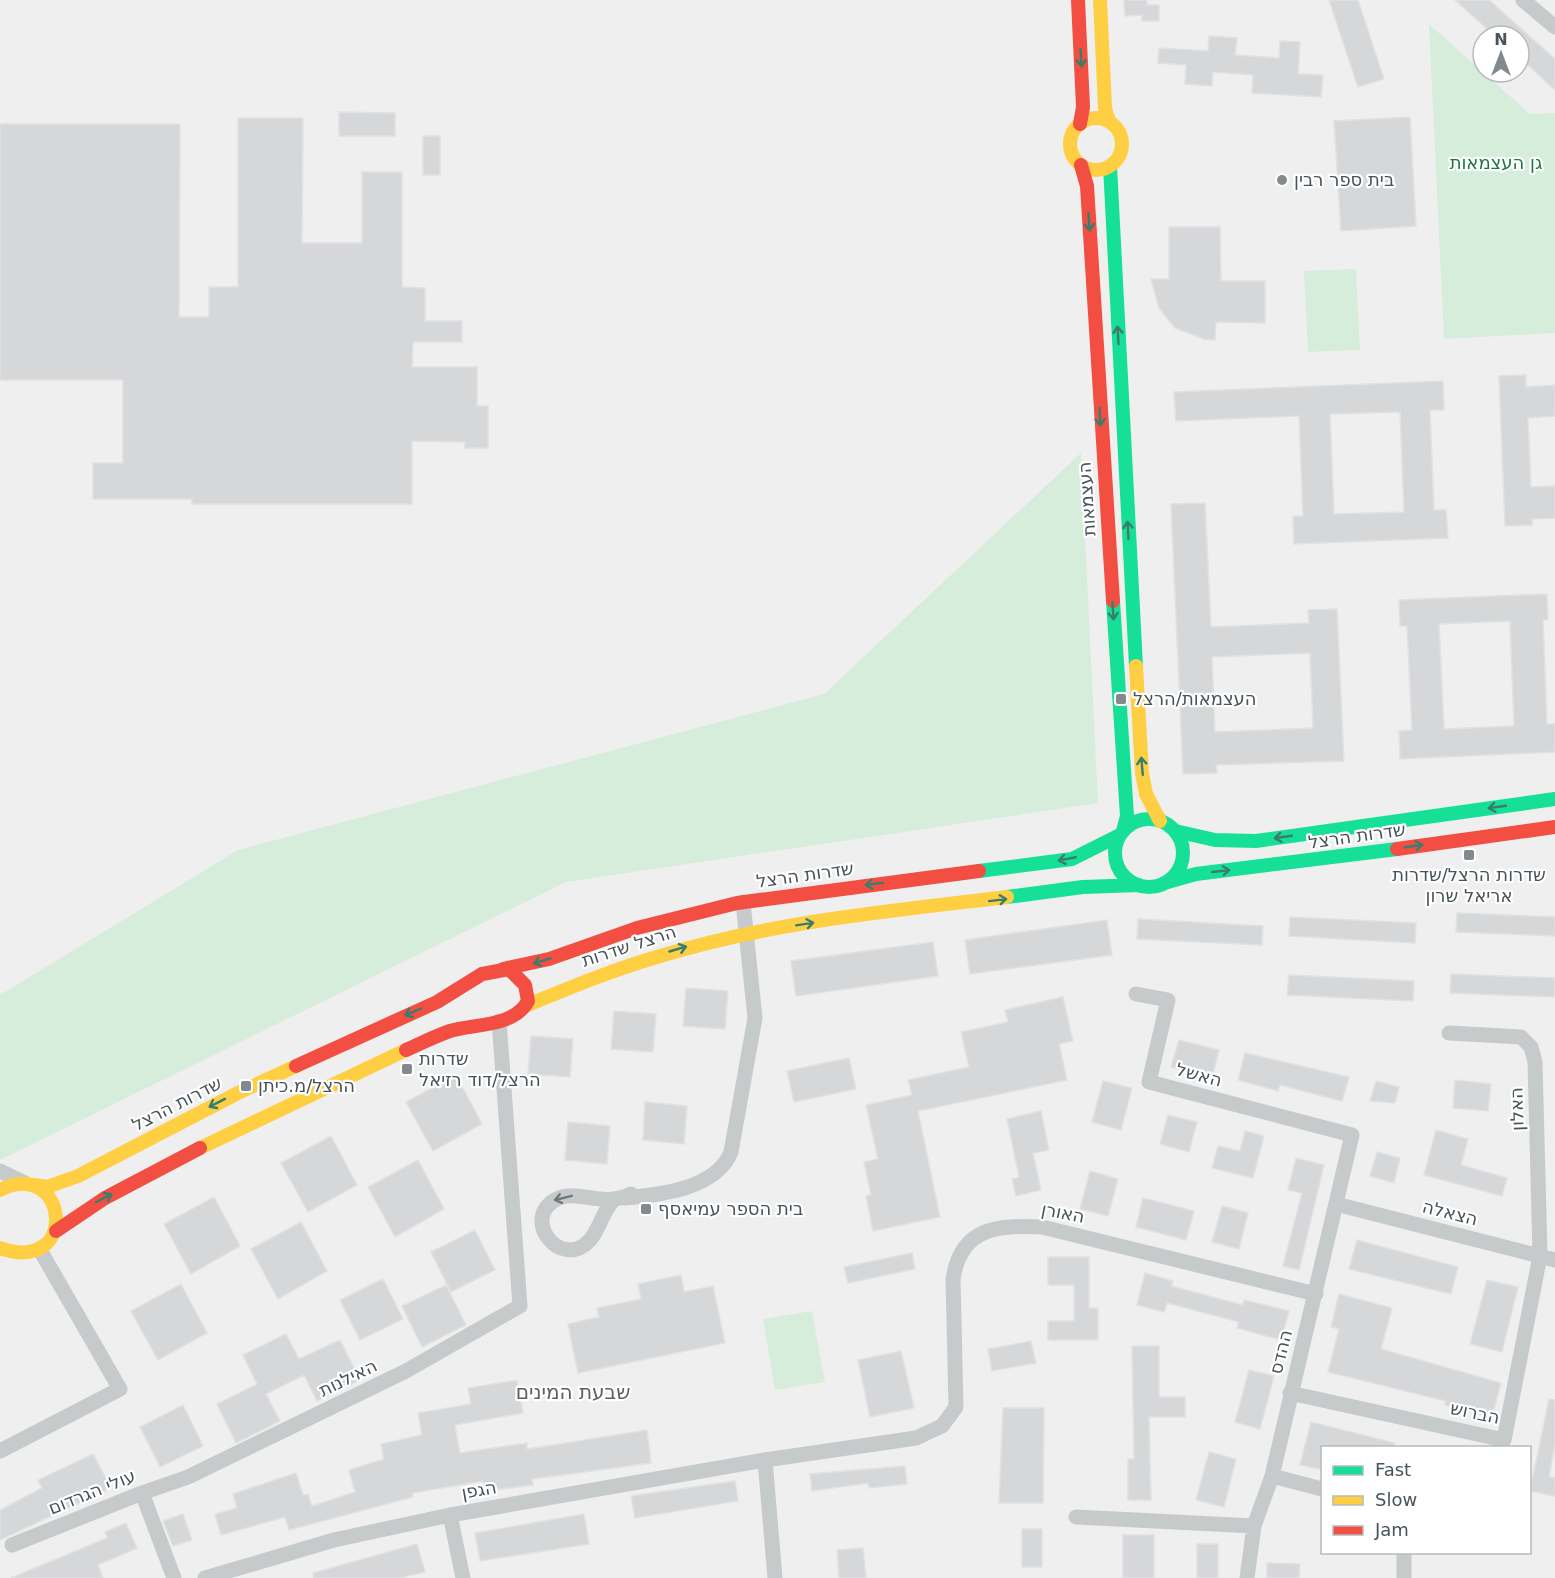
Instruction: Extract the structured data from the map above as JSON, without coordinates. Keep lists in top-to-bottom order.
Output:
{
  "streets": {
    "main road": ["העצמאות", "שדרות הרצל", "הרצל שדרות"],
    "street": [
      "האשל",
      "האלון",
      "האורן",
      "הצאלה",
      "ההדס",
      "האילנות",
      "הברוש",
      "הגפן",
      "עולי הגרדום"
    ]
  },
  "crossings": [
    ["העצמאות", "שדרות הרצל"],
    ["שדרות הרצל", "הרצל שדרות"],
    ["שדרות הרצל", "האילנות"],
    ["הרצל שדרות", "האילנות"],
    ["האשל", "ההדס"],
    ["האלון", "הצאלה"],
    ["האלון", "הברוש"],
    ["האורן", "ההדס"],
    ["האורן", "הגפן"],
    ["הצאלה", "ההדס"],
    ["הצאלה", "הברוש"],
    ["ההדס", "הברוש"],
    ["האילנות", "עולי הגרדום"]
  ],
  "one_way": ["הרצל שדרות"],
  "districts": ["שבעת המינים"],
  "parks": ["גן העצמאות"],
  "places": {
    "other": ["בית ספר רבין"],
    "transit": [
      "העצמאות/הרצל",
      "שדרות הרצל/שדרות אריאל שרון",
      "שדרות הרצל/דוד רזיאל",
      "הרצל/מ.כיתן",
      "בית הספר עמיאסף"
    ]
  },
  "legend": ["Fast", "Slow", "Jam"],
  "north": "top"
}
